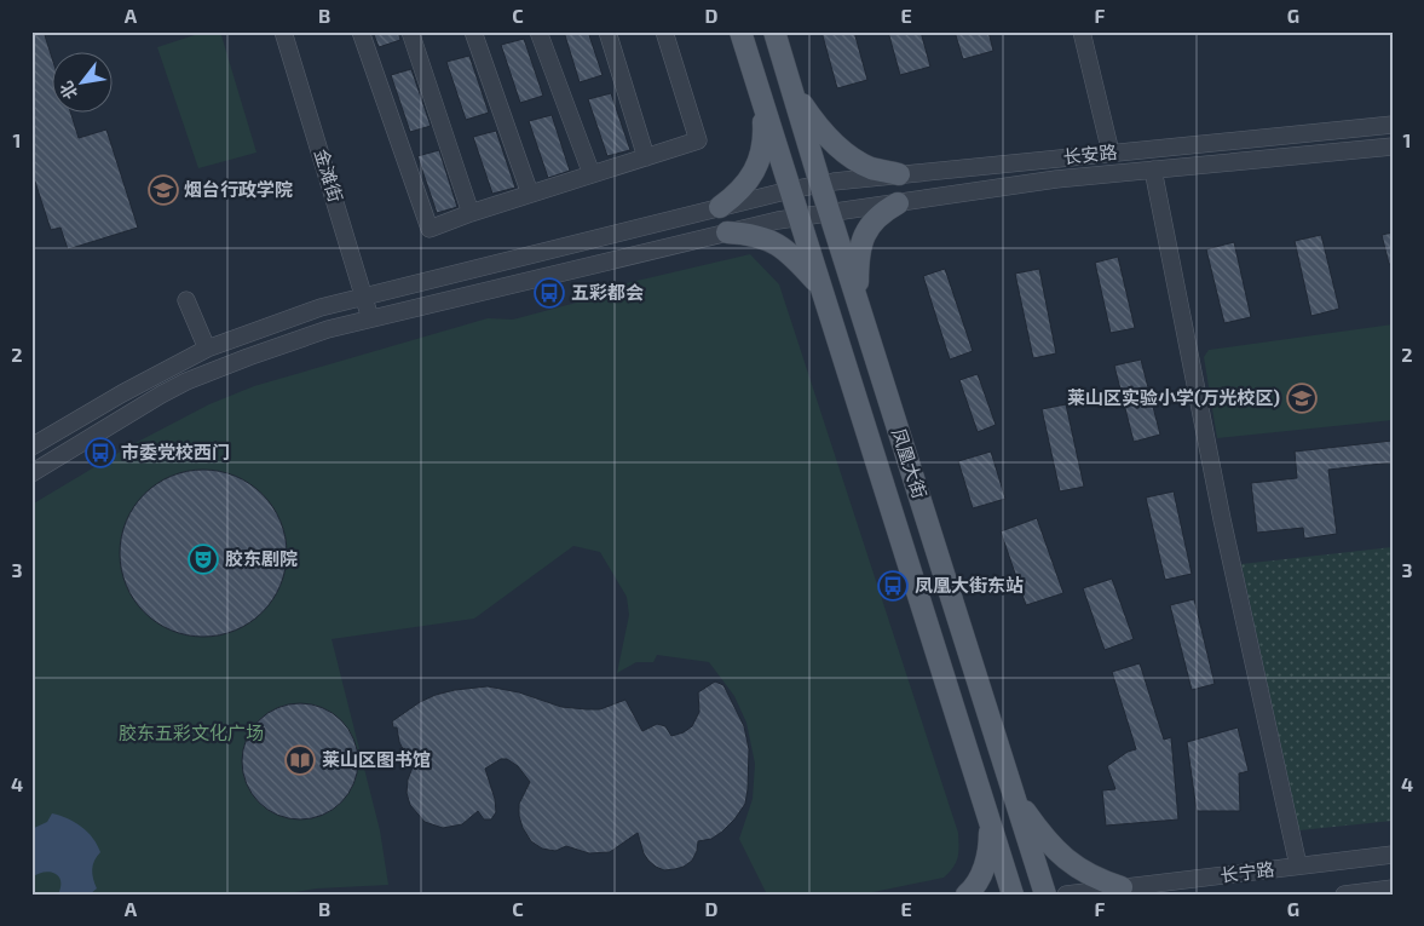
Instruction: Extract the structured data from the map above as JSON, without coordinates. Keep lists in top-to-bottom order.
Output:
{
  "streets": {
    "main road": ["凤凰大街"],
    "street": ["长安路", "金滩街", "长宁路"]
  },
  "crossings": [
    ["长安路", "金滩街"],
    ["长安路", "凤凰大街"]
  ],
  "parks": ["胶东五彩文化广场"],
  "places": {
    "school or university": ["烟台行政学院", "莱山区实验小学(万光校区)"],
    "bus stop": ["五彩都会", "市委党校西门", "凤凰大街东站"],
    "theatre": ["胶东剧院"],
    "library": ["莱山区图书馆"]
  },
  "north": "bottom left",
  "grid": {
    "columns": [
      "A",
      "B",
      "C",
      "D",
      "E",
      "F",
      "G"
    ],
    "rows": [
      "1",
      "2",
      "3",
      "4"
    ]
  }
}
